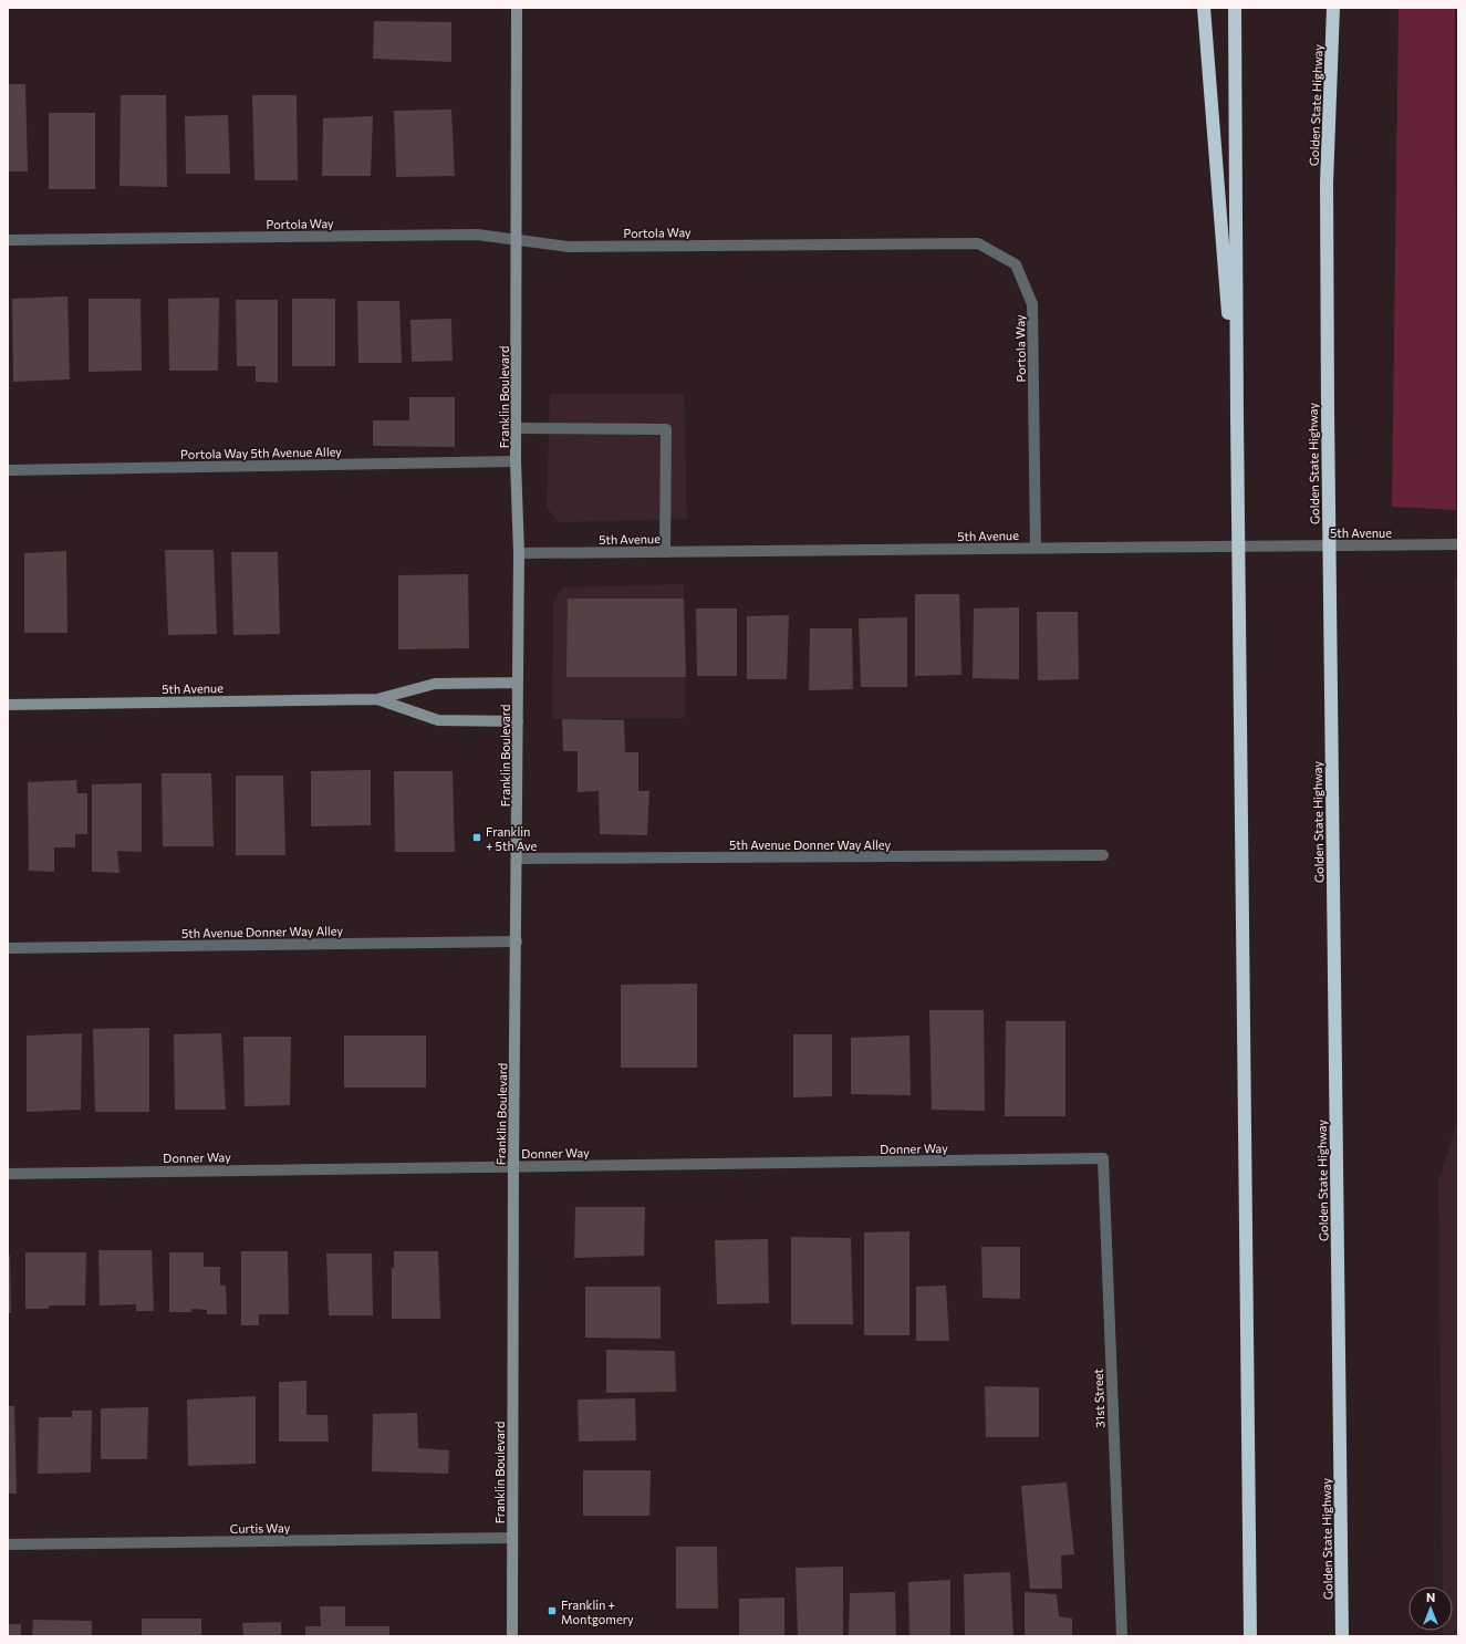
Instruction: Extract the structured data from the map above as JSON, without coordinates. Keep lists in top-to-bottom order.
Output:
{
  "streets": {
    "highway": ["Golden State Highway"],
    "main road": ["Franklin Boulevard", "5th Avenue"],
    "street": [
      "Portola Way",
      "Portola Way 5th Avenue Alley",
      "5th Avenue Donner Way Alley",
      "Donner Way",
      "31st Street",
      "Curtis Way"
    ]
  },
  "crossings": [
    ["Portola Way", "Franklin Boulevard"],
    ["Portola Way", "5th Avenue"],
    ["Franklin Boulevard", "Portola Way 5th Avenue Alley"],
    ["Franklin Boulevard", "5th Avenue"],
    ["Franklin Boulevard", "5th Avenue Donner Way Alley"],
    ["Franklin Boulevard", "Donner Way"],
    ["Franklin Boulevard", "Curtis Way"],
    ["Donner Way", "31st Street"]
  ],
  "places": {
    "transit": ["Franklin + 5th Ave", "Franklin + Montgomery"]
  },
  "north": "top"
}
